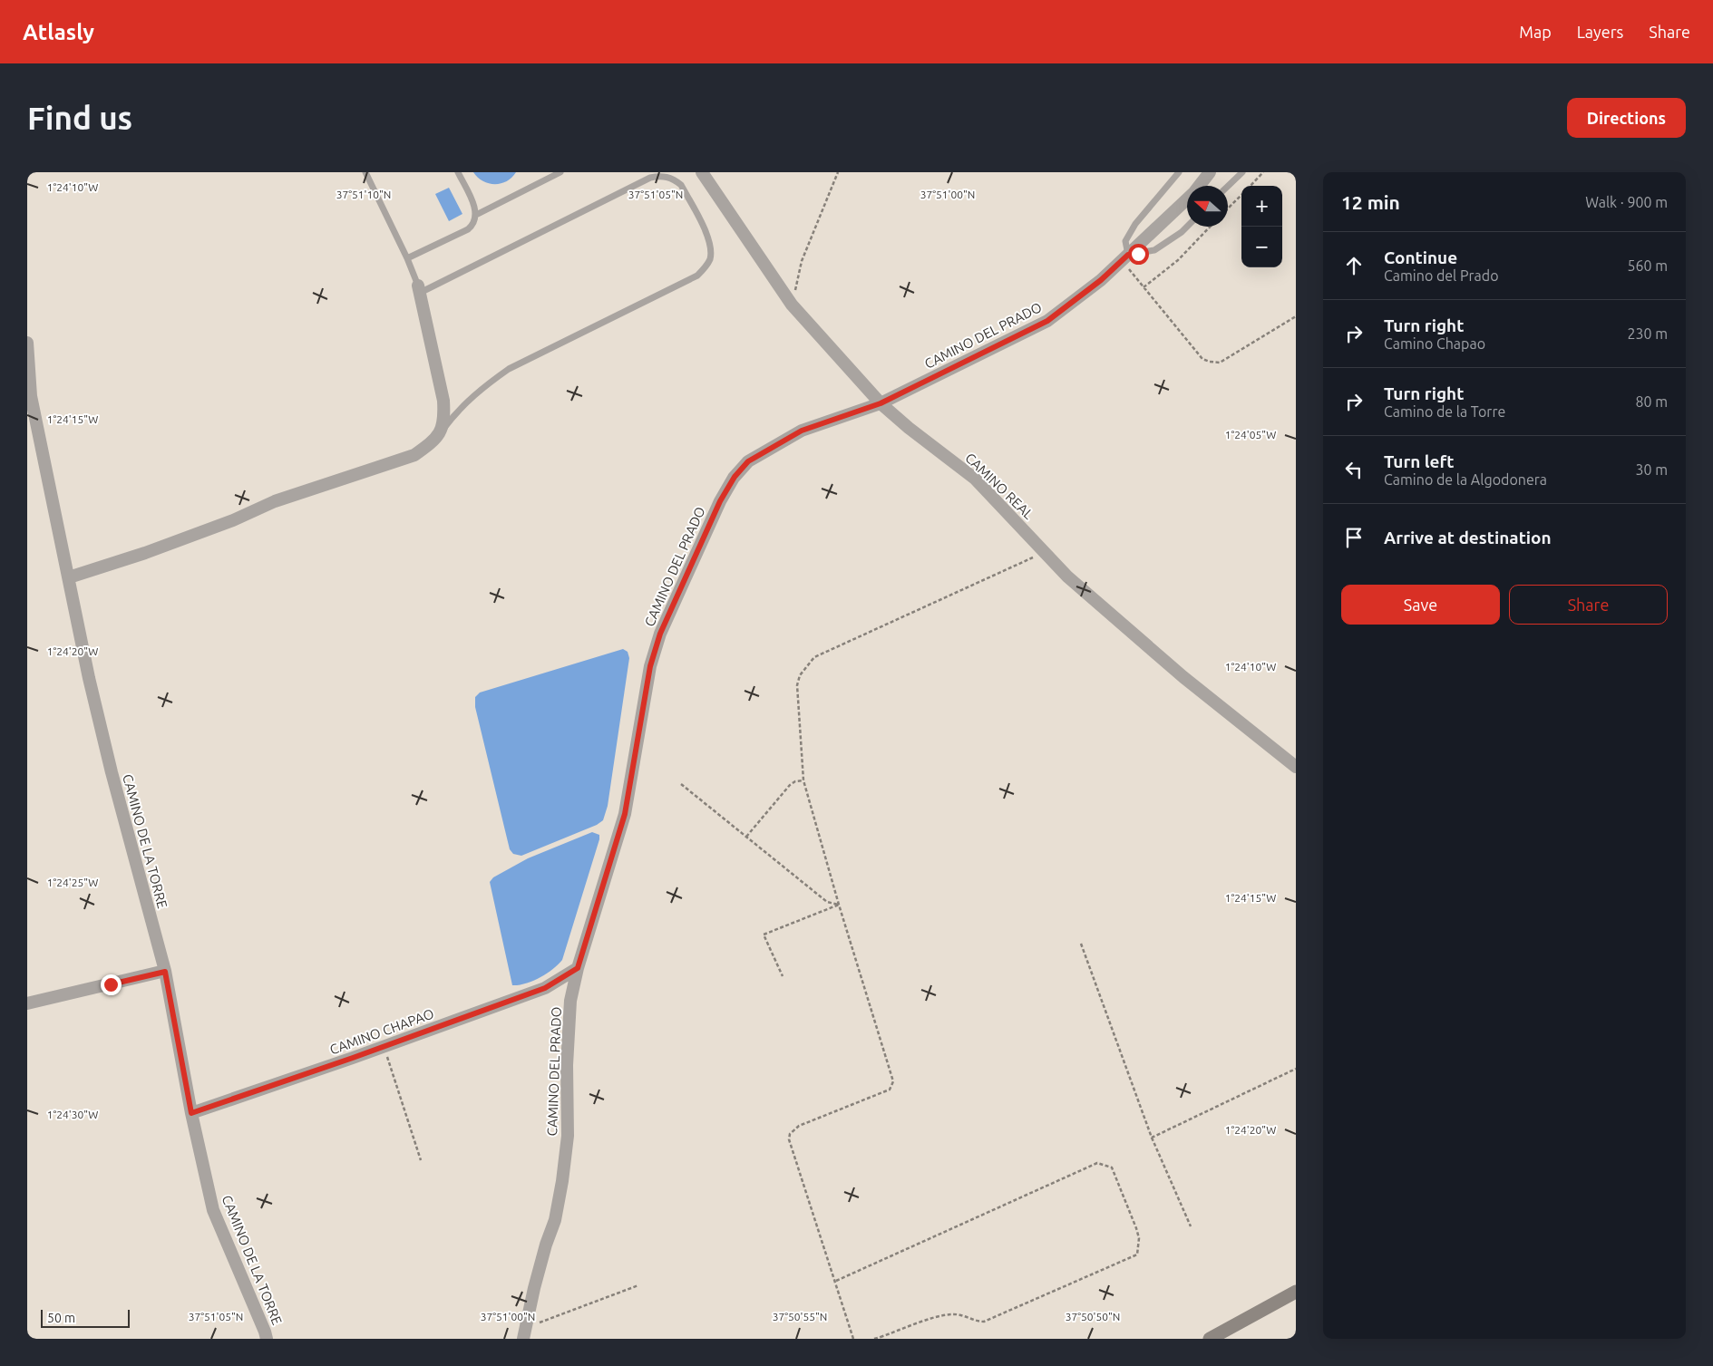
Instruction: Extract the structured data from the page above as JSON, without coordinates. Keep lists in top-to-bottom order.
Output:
{
  "streets": {
    "street": [
      "CAMINO DEL PRADO",
      "CAMINO REAL",
      "CAMINO DE LA TORRE",
      "CAMINO CHAPAO"
    ]
  },
  "crossings": [
    ["CAMINO DEL PRADO", "CAMINO REAL"],
    ["CAMINO DEL PRADO", "CAMINO CHAPAO"],
    ["CAMINO DE LA TORRE", "CAMINO CHAPAO"]
  ],
  "scale_bar": "50 m",
  "north": "left",
  "page": {
    "header": "Atlasly",
    "nav": ["Map", "Layers", "Share"],
    "buttons": [
      "Directions",
      ["Save", "Share"]
    ],
    "title": "Find us",
    "heading": ["12 min", "Walk · 900 m"],
    "map_buttons": ["+", "−"],
    "list": [
      ["Continue", "Camino del Prado", "560 m"],
      ["Turn right", "Camino Chapao", "230 m"],
      ["Turn right", "Camino de la Torre", "80 m"],
      ["Turn left", "Camino de la Algodonera", "30 m"],
      "Arrive at destination"
    ],
    "scale": "50 m"
  },
  "coordinates": [
    "1°24'10\"W",
    "37°51'10\"N",
    "37°51'05\"N",
    "37°51'00\"N",
    "1°24'15\"W",
    "1°24'05\"W",
    "1°24'20\"W",
    "1°24'25\"W",
    "1°24'30\"W",
    "37°50'55\"N",
    "37°50'50\"N"
  ]
}
